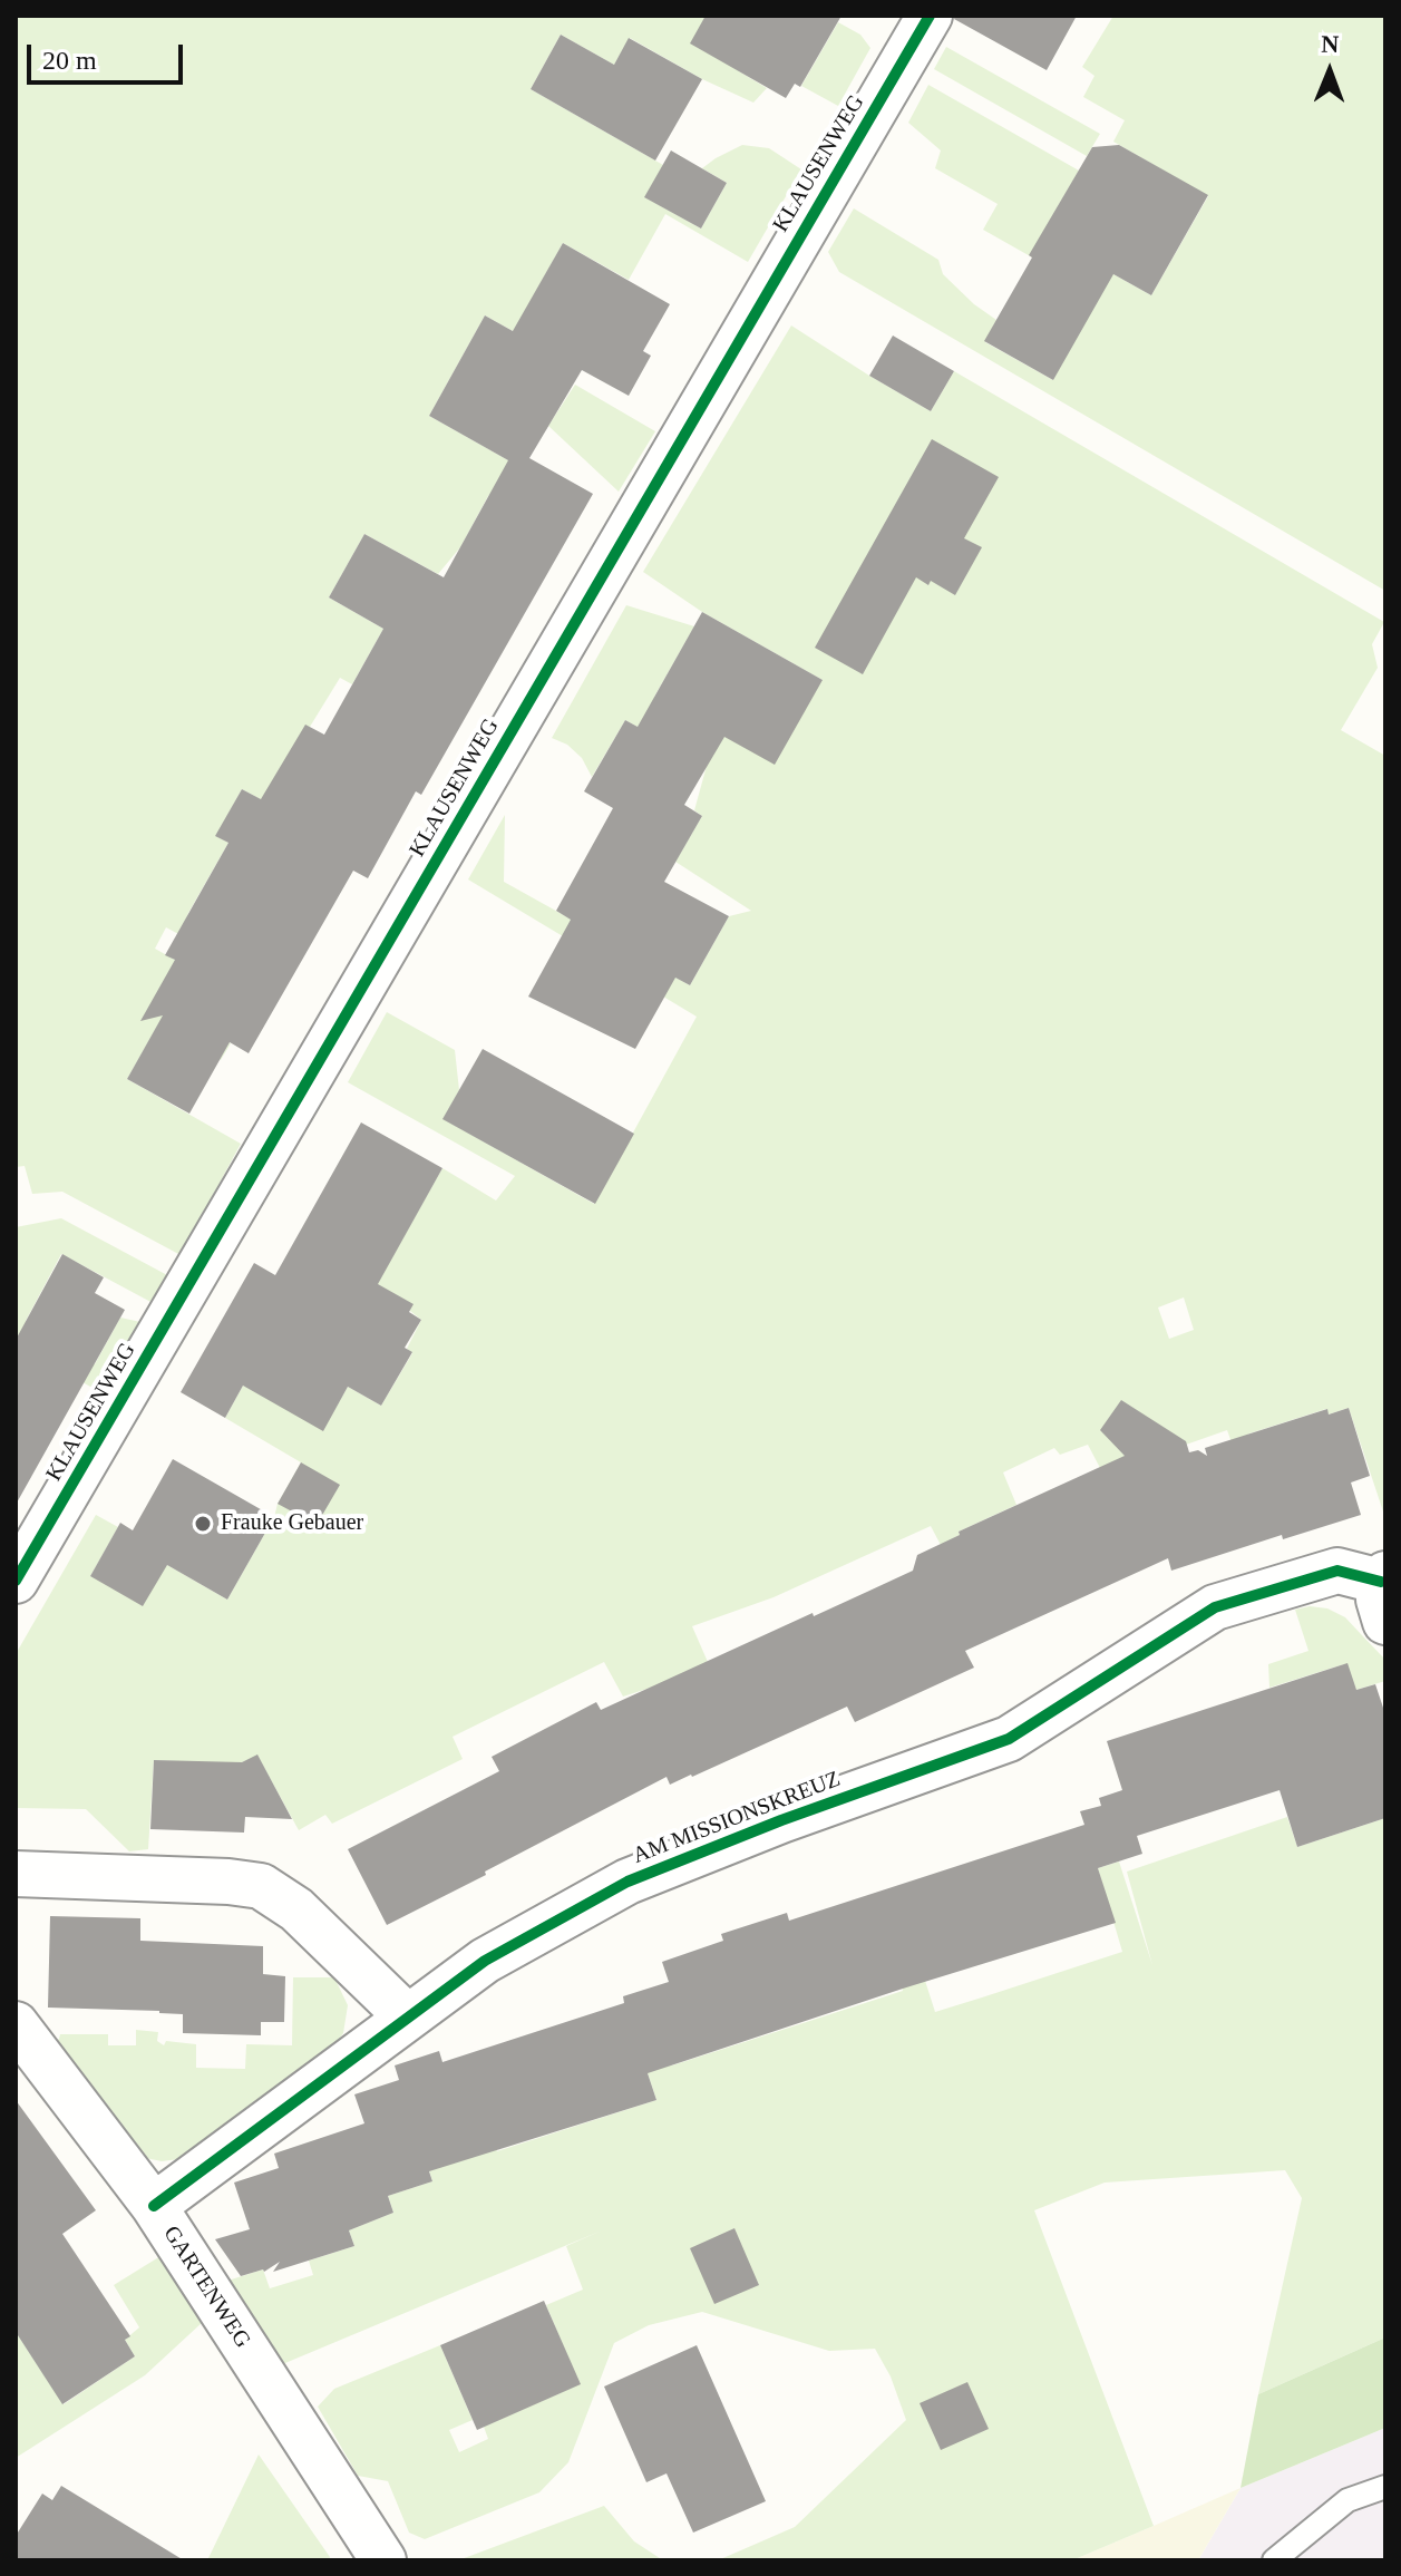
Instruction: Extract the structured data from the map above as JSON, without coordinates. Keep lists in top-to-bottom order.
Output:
{
  "streets": {
    "street": ["KLAUSENWEG", "AM MISSIONSKREUZ", "GARTENWEG"]
  },
  "crossings": [
    ["AM MISSIONSKREUZ", "GARTENWEG"]
  ],
  "places": ["Frauke Gebauer"],
  "scale_bar": "20 m",
  "north": "top"
}
